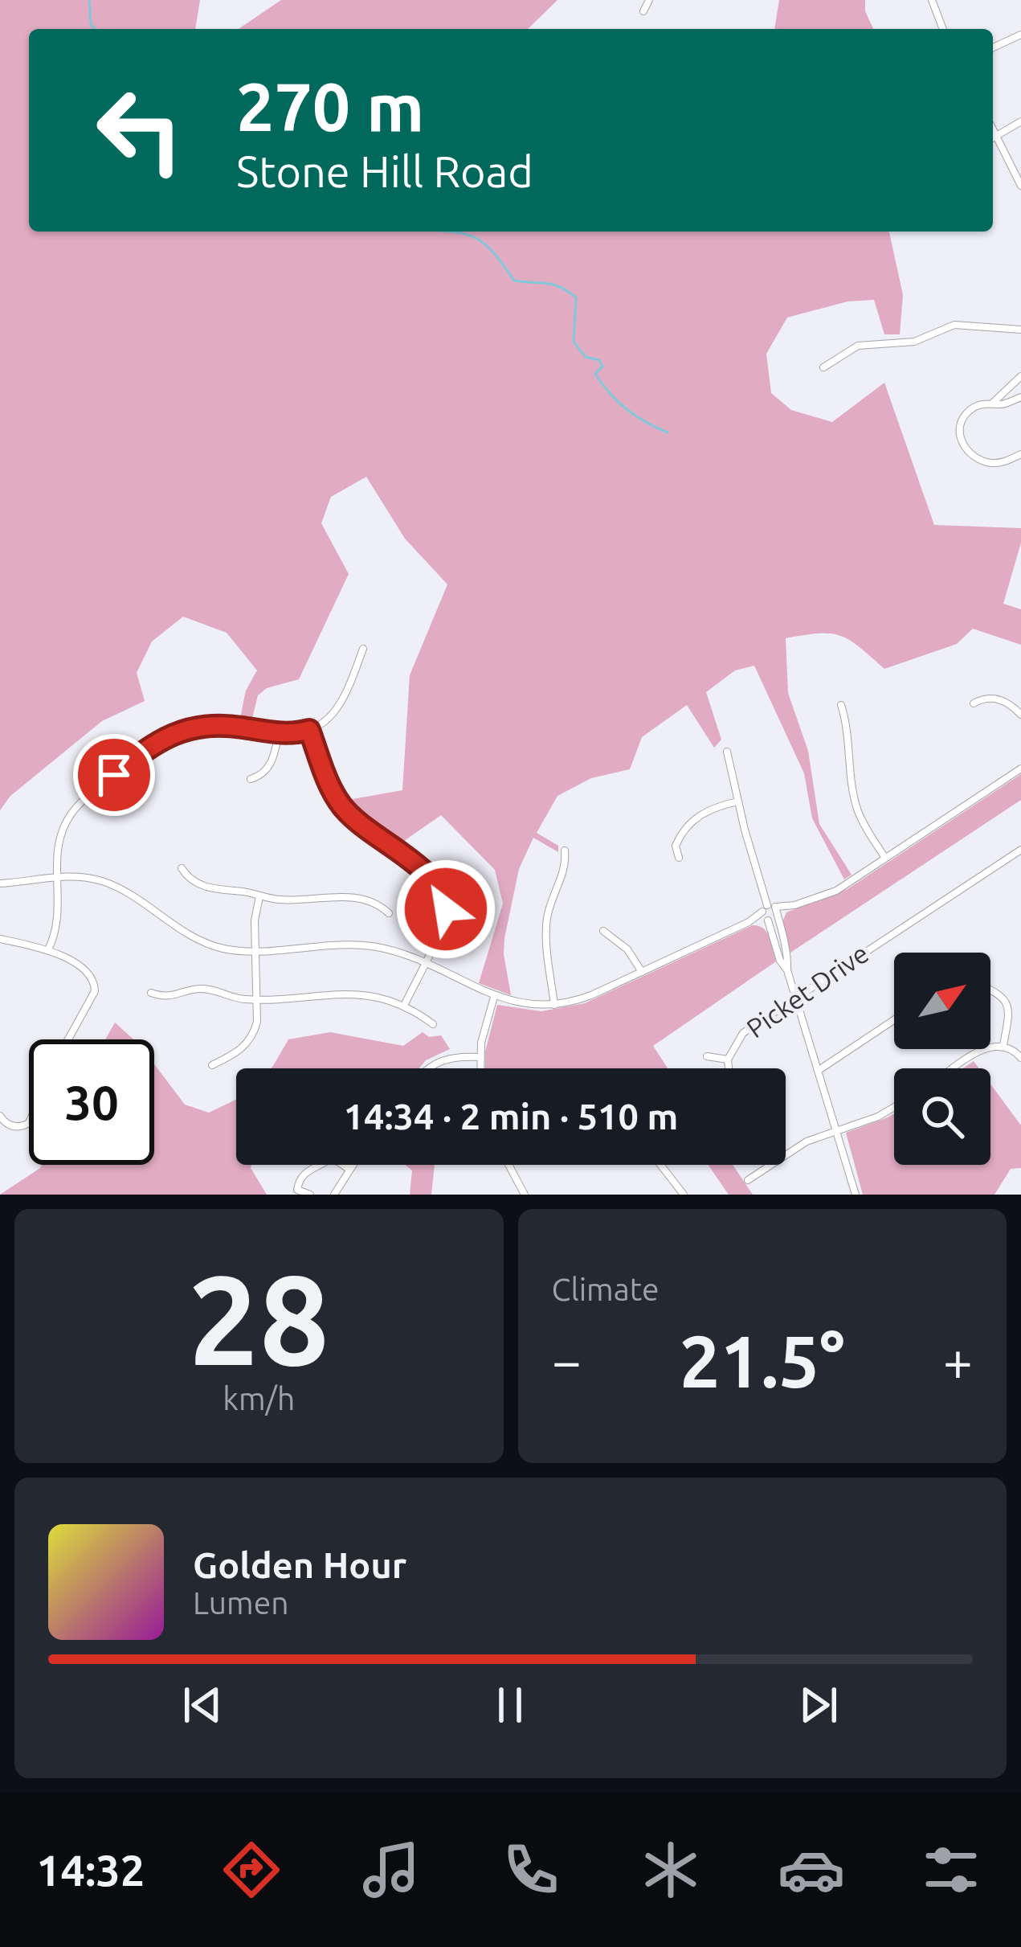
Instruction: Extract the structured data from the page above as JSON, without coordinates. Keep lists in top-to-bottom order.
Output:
{
  "streets": {
    "street": ["Picket Drive"]
  },
  "north": "top right",
  "page": {
    "turn": ["270 m", "Stone Hill Road"],
    "limit": "30",
    "trip": "14:34 · 2 min · 510 m",
    "tile": [
      ["28", "km/h"],
      "Climate"
    ],
    "heat": ["−", "21.5°", "+"],
    "song": ["Golden Hour", "Lumen"],
    "tabs": "14:32"
  }
}
